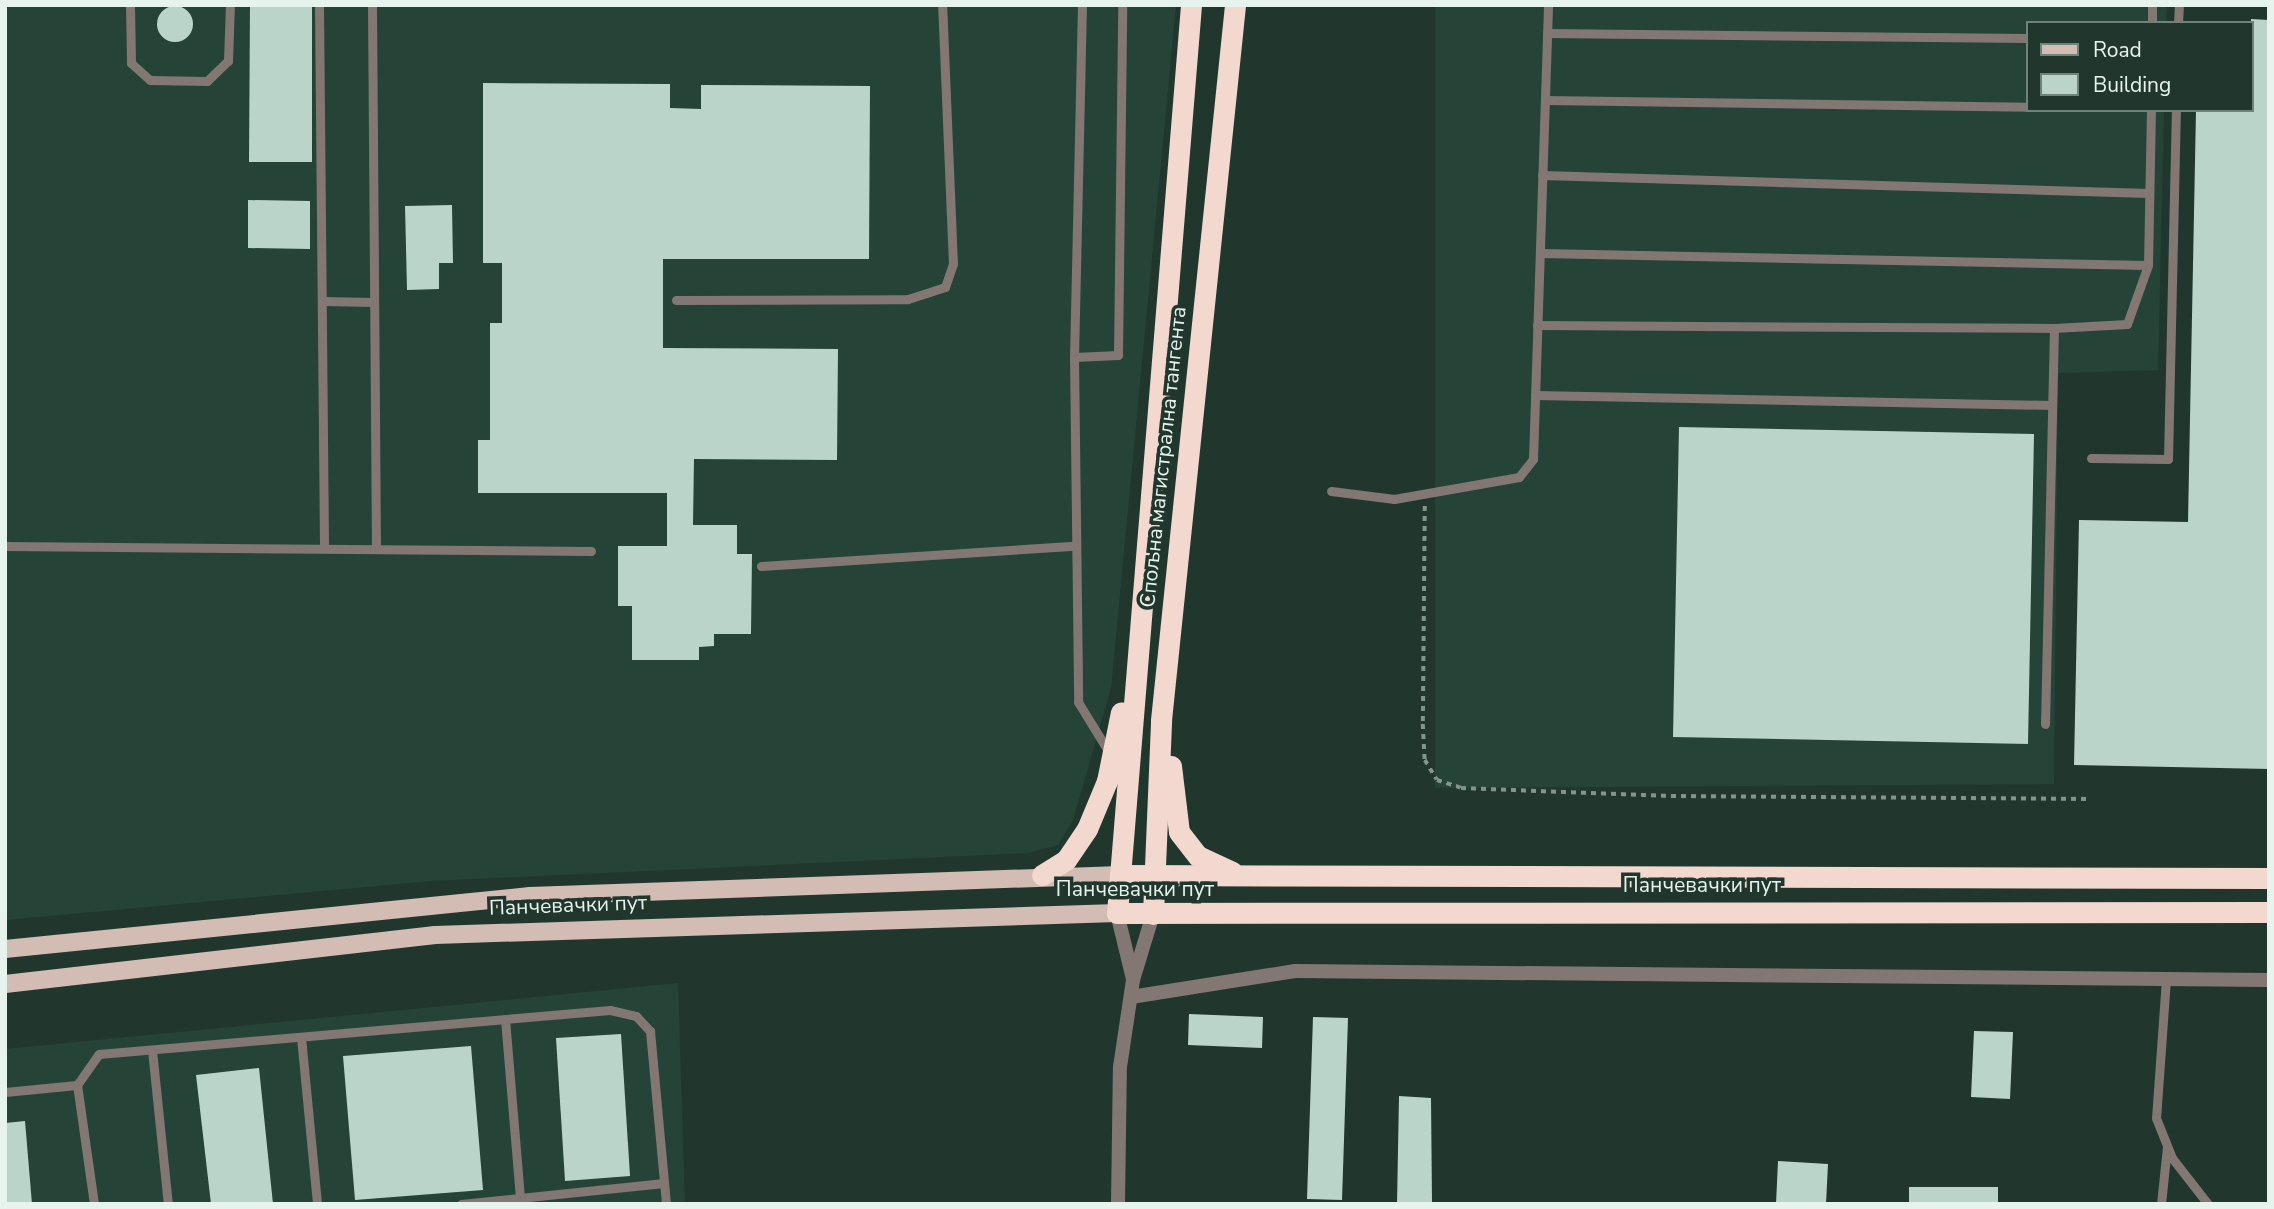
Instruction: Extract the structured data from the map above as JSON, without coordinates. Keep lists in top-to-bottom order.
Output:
{
  "streets": {
    "highway": ["Спољна магистрална тангента", "Панчевачки пут"]
  },
  "crossings": [
    ["Спољна магистрална тангента", "Панчевачки пут"]
  ],
  "legend": ["Road", "Building"]
}
